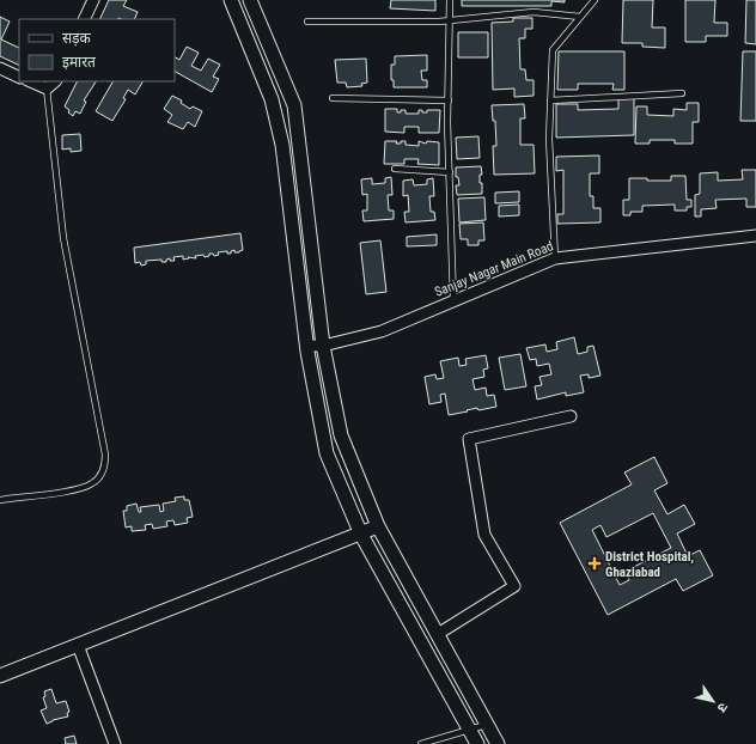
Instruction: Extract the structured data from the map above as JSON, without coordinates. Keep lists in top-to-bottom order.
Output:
{
  "streets": {
    "street": ["Sanjay Nagar Main Road"]
  },
  "places": {
    "health": ["District Hospital, Ghaziabad"]
  },
  "legend": ["सड़क", "इमारत"],
  "north": "bottom right"
}
